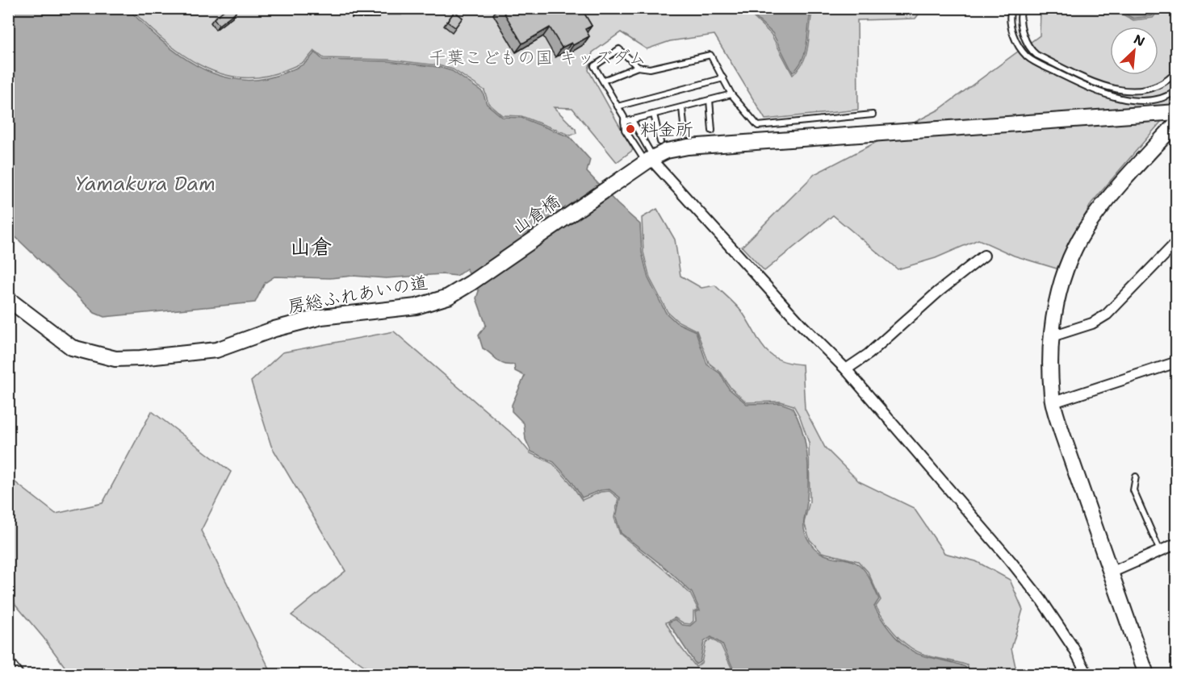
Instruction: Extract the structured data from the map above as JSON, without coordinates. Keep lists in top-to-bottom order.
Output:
{
  "streets": {
    "street": ["山倉橋", "房総ふれあいの道"]
  },
  "crossings": [
    ["山倉橋", "房総ふれあいの道"]
  ],
  "districts": ["山倉"],
  "water": ["Yamakura Dam"],
  "parks": ["千葉こどもの国 キッズダム"],
  "places": ["料金所"],
  "north": "top right"
}
